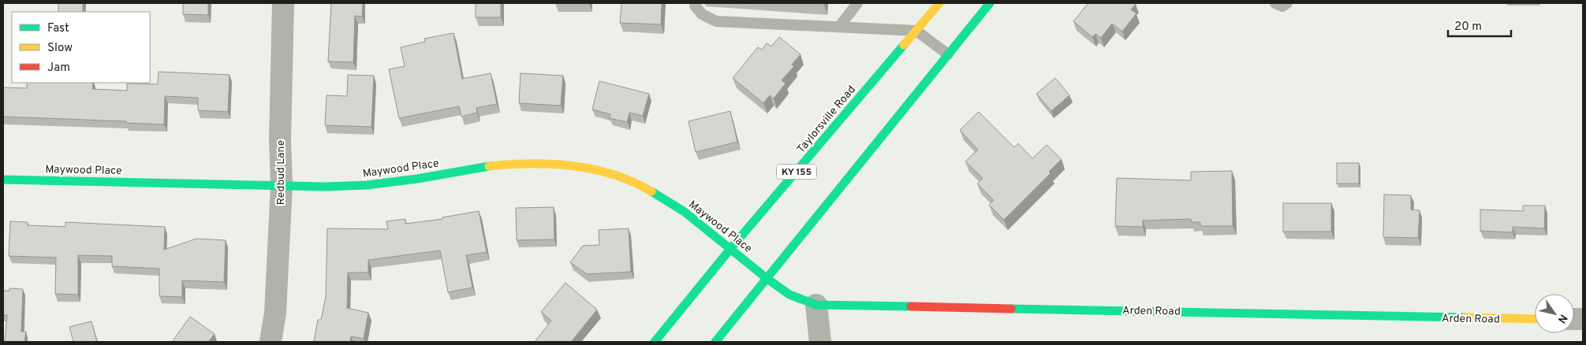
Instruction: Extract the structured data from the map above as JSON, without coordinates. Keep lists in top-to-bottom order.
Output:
{
  "streets": {
    "street": [
      "Taylorsville Road",
      "Maywood Place",
      "KY 155",
      "Redbud Lane",
      "Arden Road"
    ]
  },
  "crossings": [
    ["Taylorsville Road", "Maywood Place"],
    ["Maywood Place", "Redbud Lane"],
    ["Maywood Place", "Arden Road"]
  ],
  "legend": ["Fast", "Slow", "Jam"],
  "scale_bar": "20 m",
  "north": "bottom right"
}
